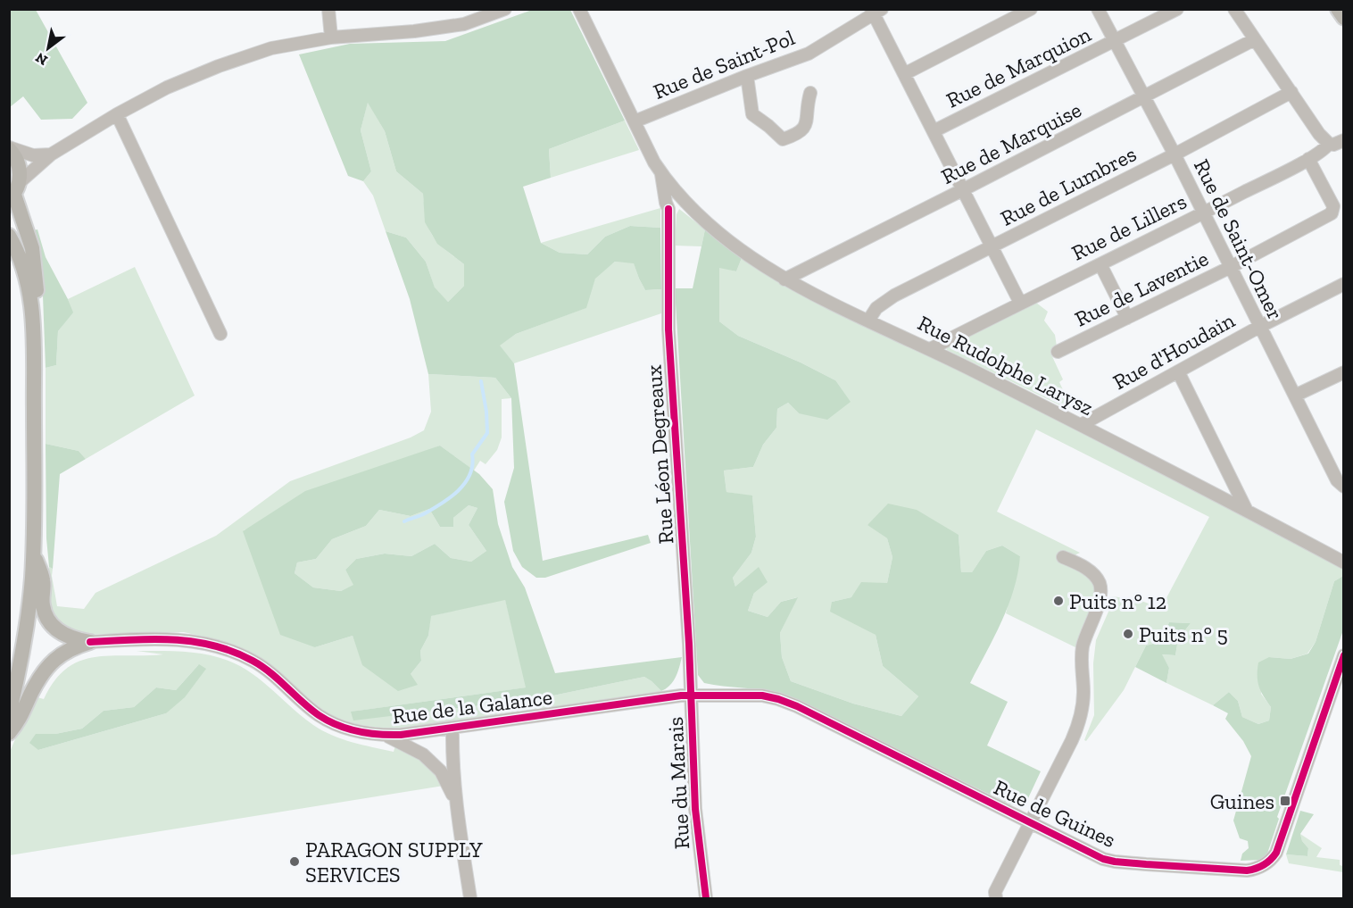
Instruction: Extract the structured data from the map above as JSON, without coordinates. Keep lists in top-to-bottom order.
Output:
{
  "streets": {
    "street": [
      "Rue de Saint-Pol",
      "Rue de Marquion",
      "Rue de Marquise",
      "Rue de Lumbres",
      "Rue de Lillers",
      "Rue de Saint-Omer",
      "Rue de Laventie",
      "Rue d'Houdain",
      "Rue Rudolphe Larysz",
      "Rue Léon Degreaux",
      "Rue de la Galance",
      "Rue du Marais",
      "Rue de Guines"
    ]
  },
  "crossings": [
    ["Rue de Saint-Pol", "Rue Léon Degreaux"],
    ["Rue de Marquion", "Rue de Saint-Omer"],
    ["Rue de Marquise", "Rue de Saint-Omer"],
    ["Rue de Marquise", "Rue Rudolphe Larysz"],
    ["Rue de Lumbres", "Rue de Saint-Omer"],
    ["Rue de Lumbres", "Rue Rudolphe Larysz"],
    ["Rue de Lillers", "Rue de Saint-Omer"],
    ["Rue de Lillers", "Rue de Laventie"],
    ["Rue de Lillers", "Rue Rudolphe Larysz"],
    ["Rue de Saint-Omer", "Rue de Laventie"],
    ["Rue de Saint-Omer", "Rue d'Houdain"],
    ["Rue d'Houdain", "Rue Rudolphe Larysz"],
    ["Rue Rudolphe Larysz", "Rue Léon Degreaux"],
    ["Rue Léon Degreaux", "Rue de la Galance"],
    ["Rue Léon Degreaux", "Rue du Marais"],
    ["Rue Léon Degreaux", "Rue de Guines"],
    ["Rue de la Galance", "Rue du Marais"],
    ["Rue de la Galance", "Rue de Guines"],
    ["Rue du Marais", "Rue de Guines"]
  ],
  "places": {
    "other": ["Puits n° 12", "Puits n° 5", "PARAGON SUPPLY SERVICES"],
    "transit": ["Guines"]
  },
  "north": "bottom left"
}
